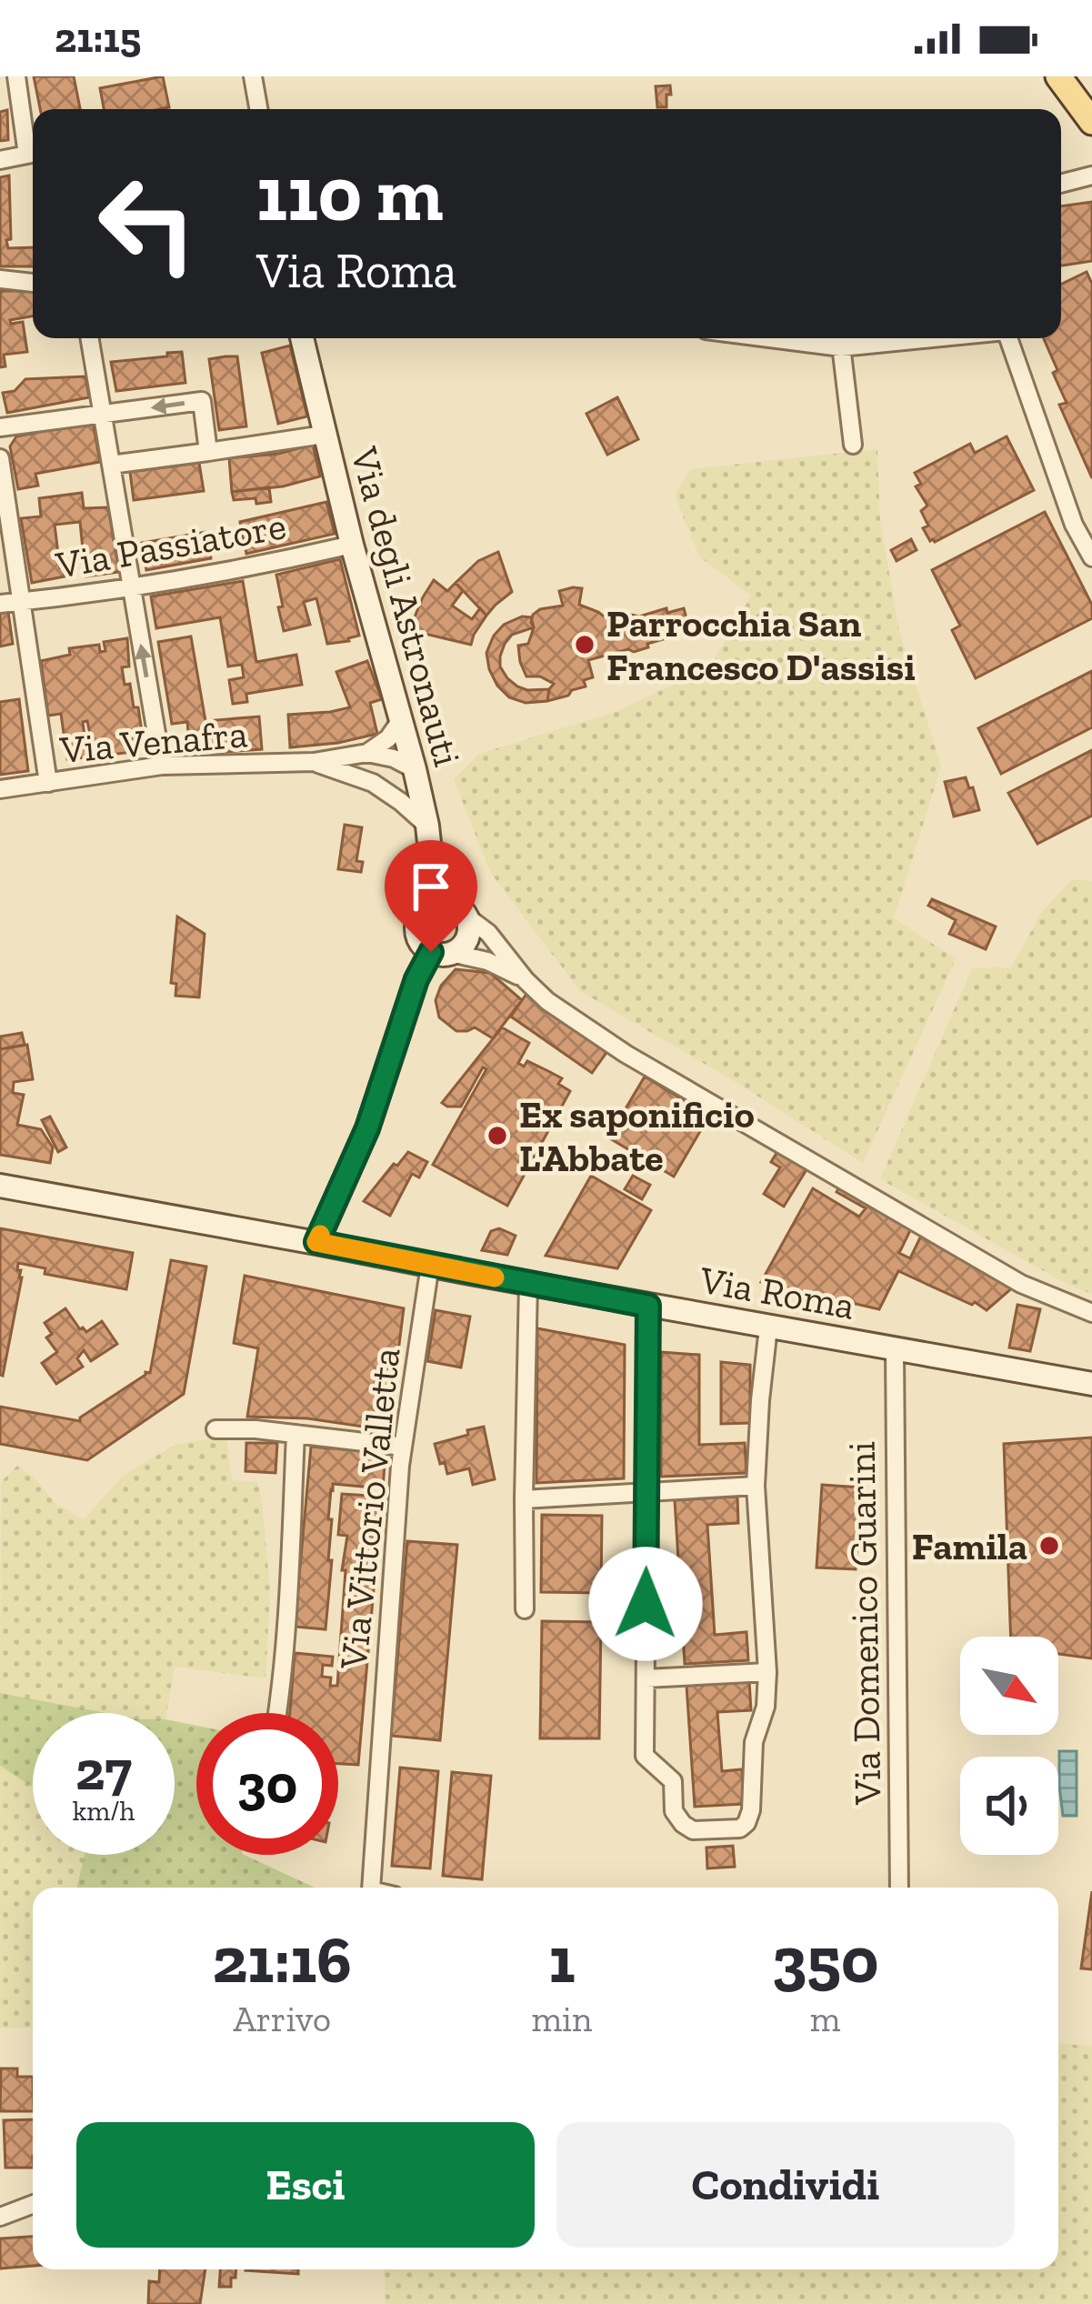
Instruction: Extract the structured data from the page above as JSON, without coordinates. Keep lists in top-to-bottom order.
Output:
{
  "streets": {
    "street": [
      "Via Passiatore",
      "Via degli Astronauti",
      "Via Venafra",
      "Via Roma",
      "Via Vittorio Valletta",
      "Via Domenico Guarini"
    ]
  },
  "crossings": [
    ["Via Passiatore", "Via degli Astronauti"],
    ["Via degli Astronauti", "Via Venafra"],
    ["Via Roma", "Via Vittorio Valletta"],
    ["Via Roma", "Via Domenico Guarini"]
  ],
  "places": ["Parrocchia San Francesco D'assisi", "Ex saponificio L'Abbate", "Famila"],
  "north": "bottom right",
  "page": {
    "status": "21:15",
    "turn": ["110 m", "Via Roma"],
    "speed": "27 km/h",
    "limit": "30",
    "eta": [
      "21:16",
      "Arrivo",
      "1",
      "min",
      "350",
      "m"
    ],
    "buttons": ["Esci", "Condividi"]
  }
}
